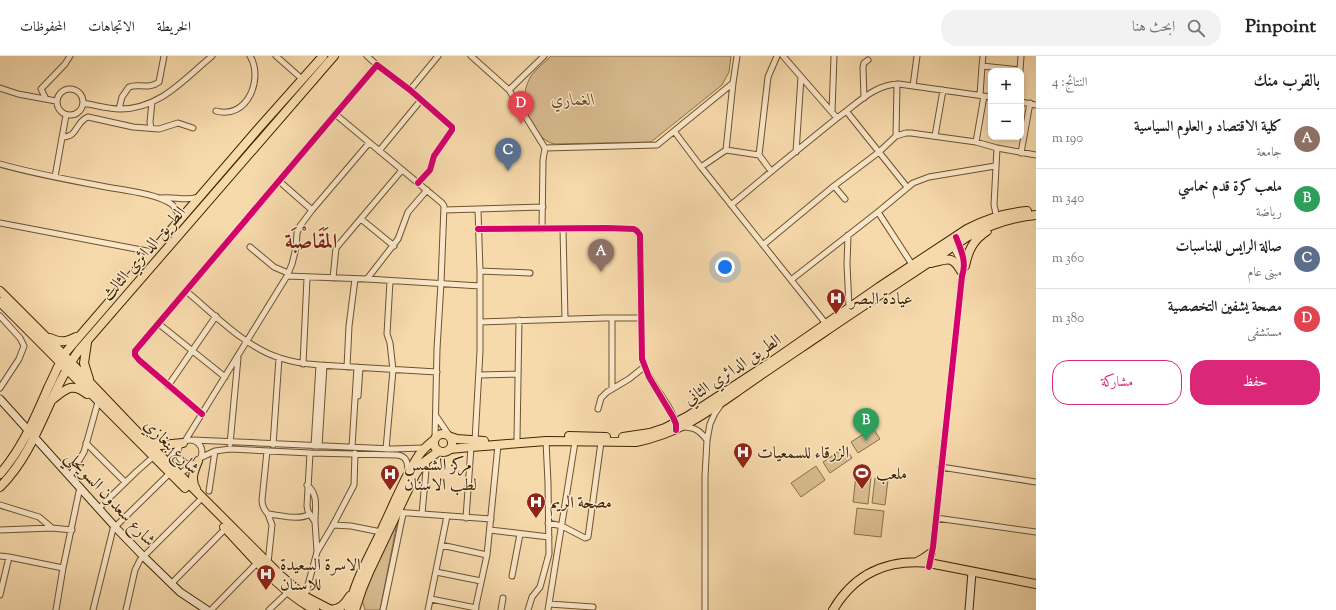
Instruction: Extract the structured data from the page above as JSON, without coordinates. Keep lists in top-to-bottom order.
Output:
{
  "streets": {
    "main road": [
      "الطريق الدائري الثالث",
      "الطريق الدائري الثاني",
      "شارع بنغازي",
      "شارع سعدون السويحلي"
    ]
  },
  "crossings": [
    ["الطريق الدائري الثالث", "شارع بنغازي"],
    ["الطريق الدائري الثالث", "شارع سعدون السويحلي"]
  ],
  "districts": ["المَقَاصْبَة"],
  "parks": ["الغماري"],
  "places": {
    "hospital": [
      "عيادة البصر",
      "الزرقاء للسمعيات",
      "مركز الشمس لطب الاسنان",
      "مصحة الريم",
      "الاسرة السعيدة للاسنان"
    ],
    "sports": ["ملعب"]
  },
  "page": {
    "header": "Pinpoint",
    "search": "ابحث هنا",
    "nav": ["الخريطة", "الاتجاهات", "المحفوظات"],
    "heading": ["بالقرب منك", "النتائج: 4"],
    "map_buttons": ["+", "−"],
    "pins": [
      "D",
      "C",
      "A",
      "B"
    ],
    "list": [
      {
        "mark": "A",
        "name": "كلية الاقتصاد و العلوم السياسية",
        "note": "جامعة",
        "value": "190 m"
      },
      {
        "mark": "B",
        "name": "ملعب كرة قدم خماسي",
        "note": "رياضة",
        "value": "340 m"
      },
      {
        "mark": "C",
        "name": "صالة الرايس للمناسبات",
        "note": "مبنى عام",
        "value": "360 m"
      },
      {
        "mark": "D",
        "name": "مصحة يشفين التخصصية",
        "note": "مستشفى",
        "value": "380 m"
      }
    ],
    "buttons": ["حفظ", "مشاركة"]
  }
}
